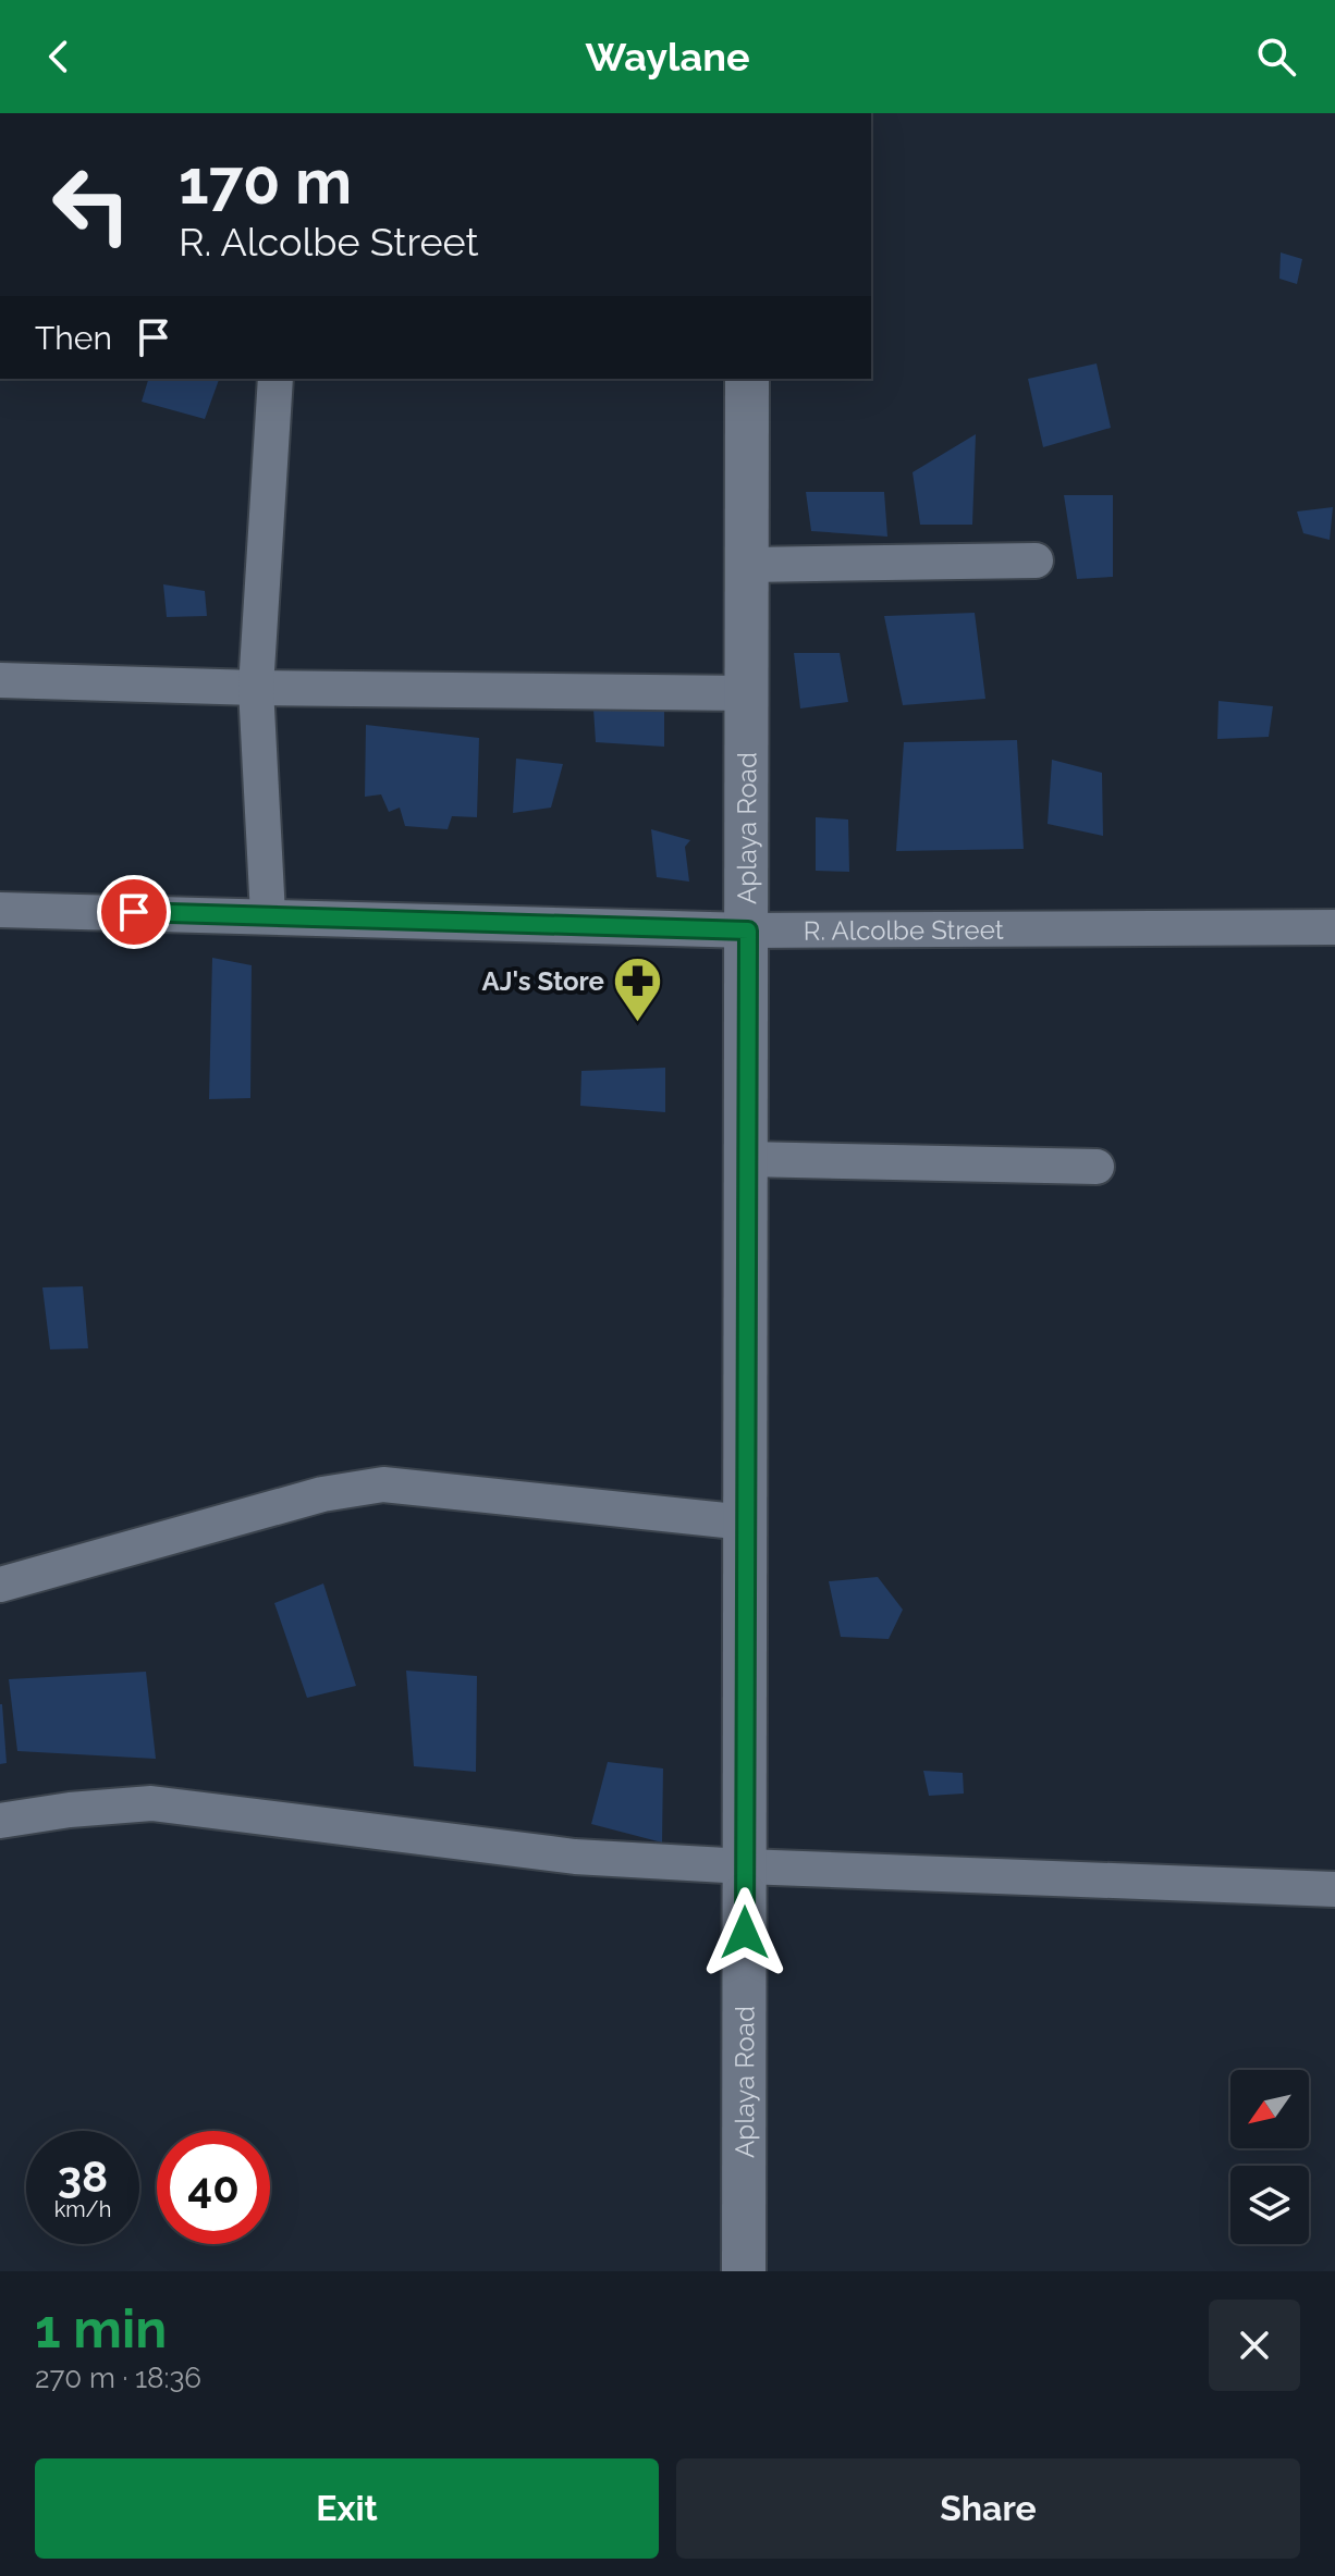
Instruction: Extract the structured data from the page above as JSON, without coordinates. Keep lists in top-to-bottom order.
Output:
{
  "streets": {
    "street": ["Aplaya Road", "R. Alcolbe Street"]
  },
  "crossings": [
    ["Aplaya Road", "R. Alcolbe Street"]
  ],
  "places": {
    "pharmacy": ["AJ's Store"]
  },
  "north": "bottom left",
  "page": {
    "header": "Waylane",
    "turn": ["170 m", "R. Alcolbe Street"],
    "then": "Then",
    "speed": "38 km/h",
    "limit": "40",
    "heading": ["1 min", "270 m · 18:36"],
    "buttons": ["Exit", "Share"]
  }
}
